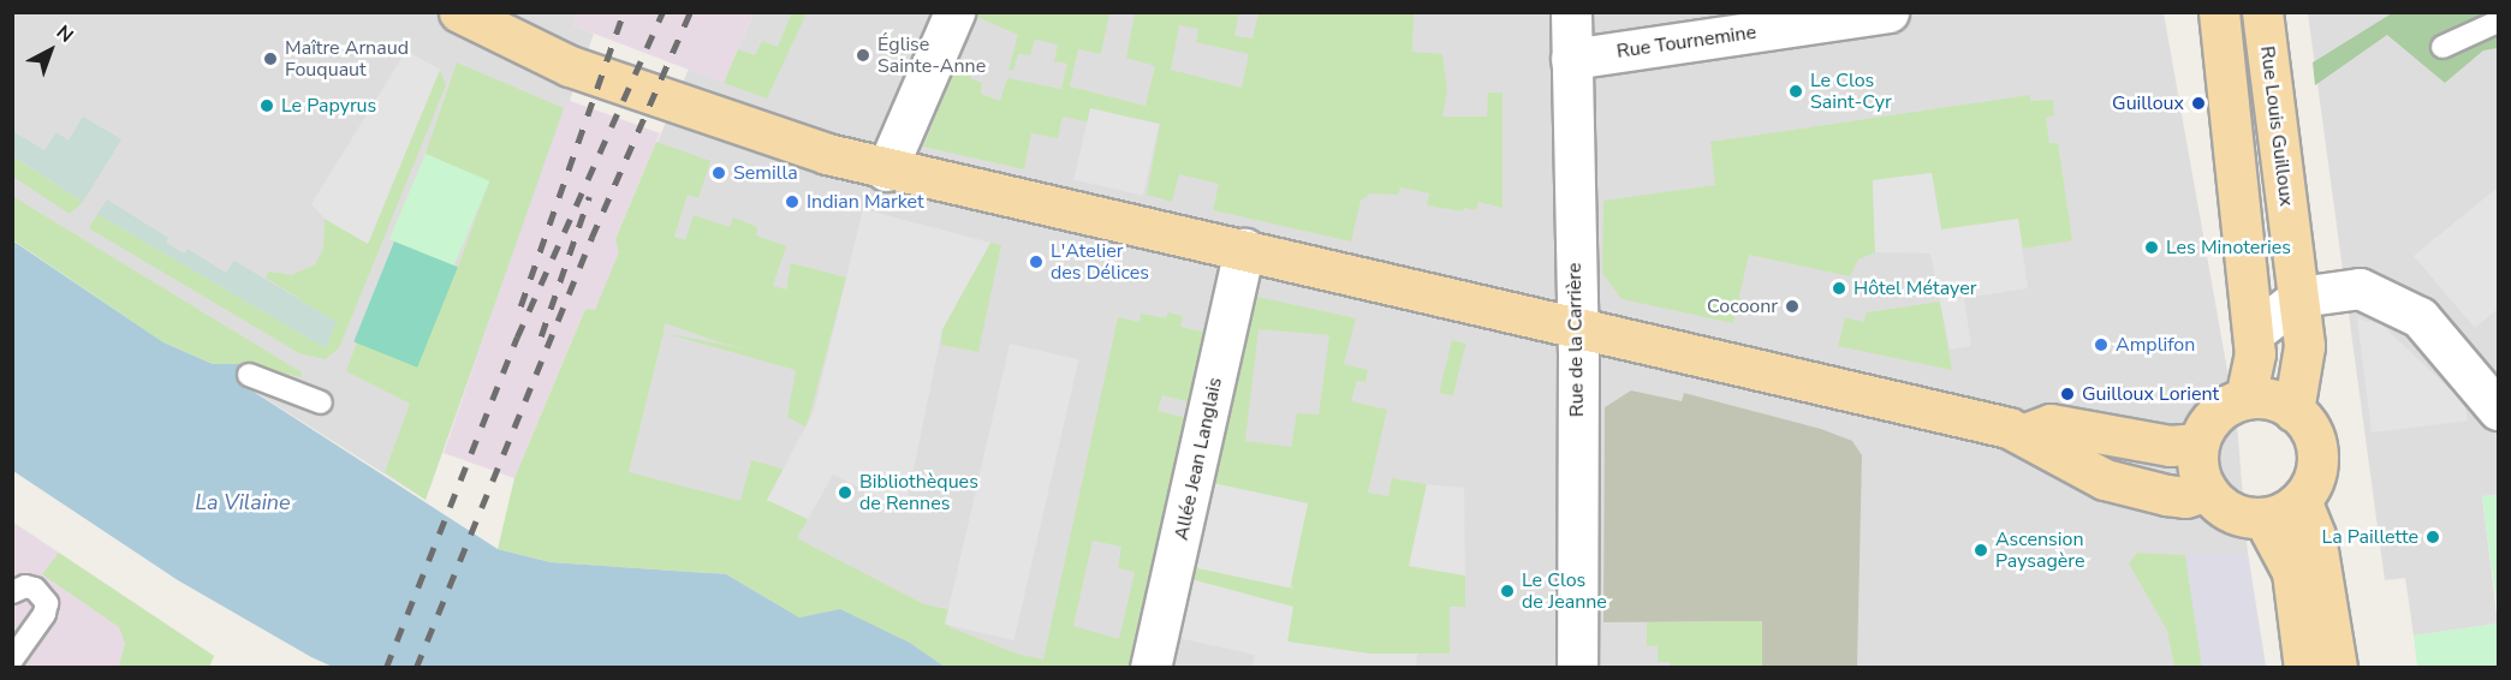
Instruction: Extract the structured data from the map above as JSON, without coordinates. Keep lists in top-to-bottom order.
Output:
{
  "streets": {
    "main road": ["Rue Louis Guilloux"],
    "street": ["Rue Tournemine", "Rue de la Carrière", "Allée Jean Langlais"]
  },
  "crossings": [
    ["Rue Tournemine", "Rue de la Carrière"]
  ],
  "water": ["La Vilaine"],
  "places": [
    "Église Sainte-Anne",
    "Maître Arnaud Fouquaut",
    "Le Clos Saint-Cyr",
    "Guilloux",
    "Le Papyrus",
    "Semilla",
    "Indian Market",
    "Les Minoteries",
    "L'Atelier des Délices",
    "Hôtel Métayer",
    "Cocoonr",
    "Amplifon",
    "Guilloux Lorient",
    "Bibliothèques de Rennes",
    "La Paillette",
    "Ascension Paysagère",
    "Le Clos de Jeanne"
  ],
  "north": "top right"
}
